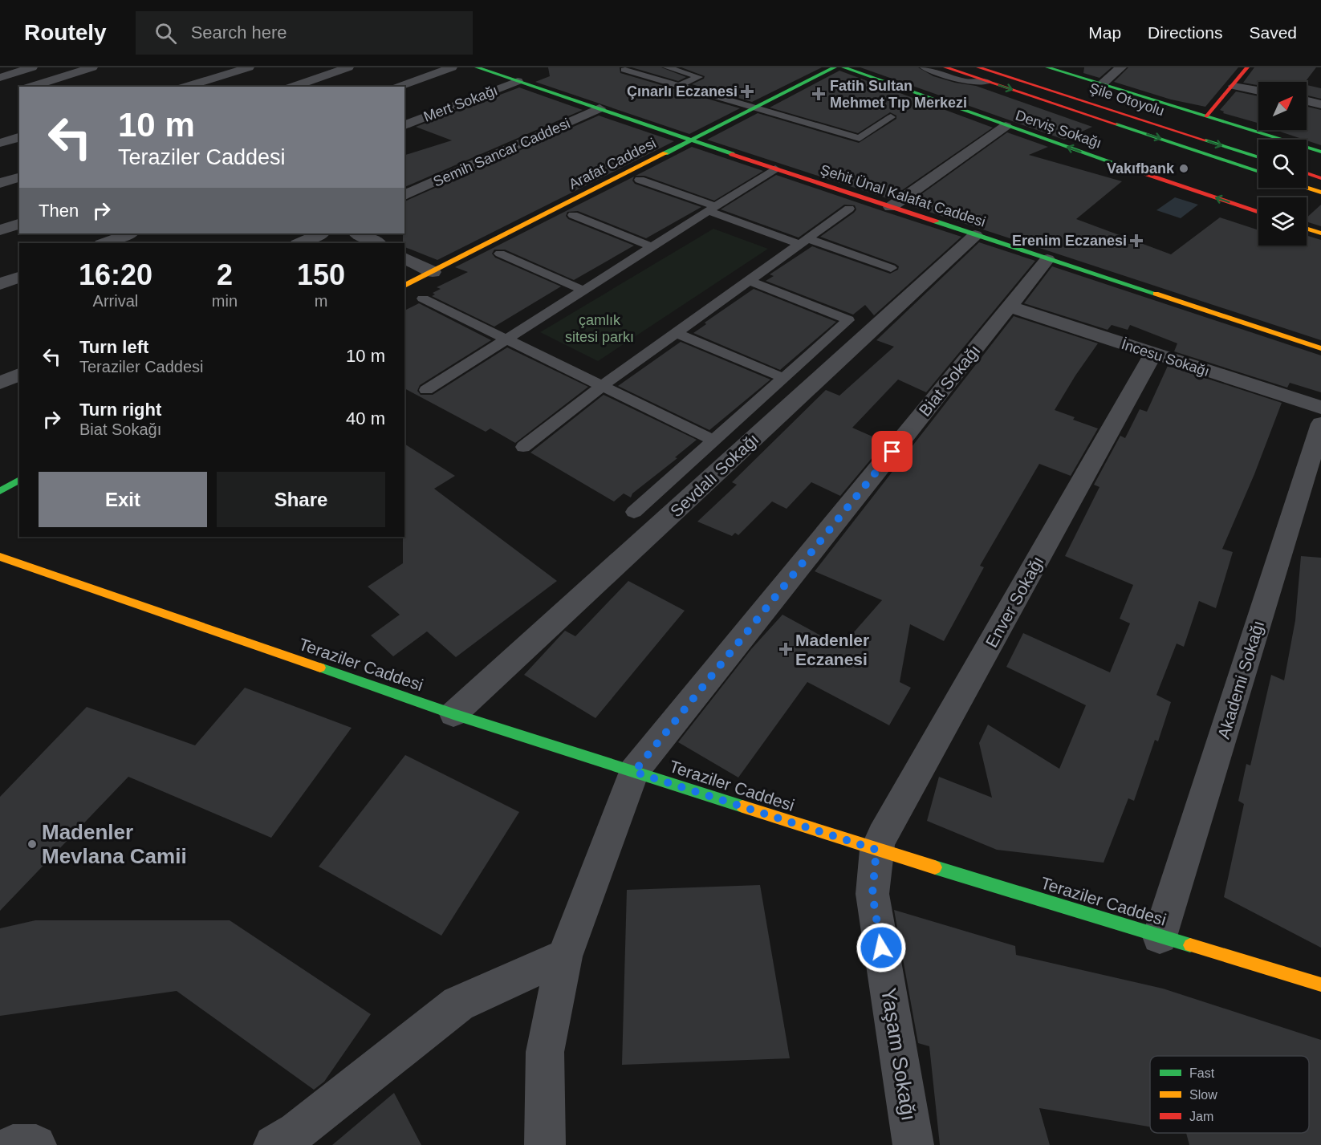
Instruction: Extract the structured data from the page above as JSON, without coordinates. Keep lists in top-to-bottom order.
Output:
{
  "streets": {
    "main road": [
      "Şile Otoyolu",
      "Derviş Sokağı",
      "Arafat Caddesi",
      "Şehit Ünal Kalafat Caddesi",
      "Teraziler Caddesi"
    ],
    "street": [
      "Mert Sokağı",
      "Semih Sancar Caddesi",
      "İncesu Sokağı",
      "Biat Sokağı",
      "Sevdalı Sokağı",
      "Enver Sokağı",
      "Akademi Sokağı",
      "Yaşam Sokağı"
    ]
  },
  "crossings": [
    ["Mert Sokağı", "Şehit Ünal Kalafat Caddesi"],
    ["Semih Sancar Caddesi", "Şehit Ünal Kalafat Caddesi"],
    ["Arafat Caddesi", "Şehit Ünal Kalafat Caddesi"],
    ["Şehit Ünal Kalafat Caddesi", "Biat Sokağı"],
    ["Şehit Ünal Kalafat Caddesi", "Sevdalı Sokağı"],
    ["İncesu Sokağı", "Biat Sokağı"],
    ["İncesu Sokağı", "Enver Sokağı"],
    ["Biat Sokağı", "Teraziler Caddesi"],
    ["Sevdalı Sokağı", "Teraziler Caddesi"],
    ["Enver Sokağı", "Teraziler Caddesi"],
    ["Enver Sokağı", "Yaşam Sokağı"],
    ["Teraziler Caddesi", "Akademi Sokağı"],
    ["Teraziler Caddesi", "Yaşam Sokağı"]
  ],
  "parks": ["çamlık sitesi parkı"],
  "places": {
    "health": [
      "Çınarlı Eczanesi",
      "Fatih Sultan Mehmet Tıp Merkezi",
      "Erenim Eczanesi",
      "Madenler Eczanesi"
    ],
    "other": ["Vakıfbank", "Madenler Mevlana Camii"]
  },
  "legend": ["Fast", "Slow", "Jam"],
  "north": "top right",
  "page": {
    "header": "Routely",
    "search": "Search here",
    "nav": ["Map", "Directions", "Saved"],
    "turn": ["10 m", "Teraziler Caddesi"],
    "then": "Then",
    "eta": [
      "16:20",
      "Arrival",
      "2",
      "min",
      "150",
      "m"
    ],
    "list": [
      {
        "name": "Turn left",
        "note": "Teraziler Caddesi",
        "value": "10 m"
      },
      {
        "name": "Turn right",
        "note": "Biat Sokağı",
        "value": "40 m"
      }
    ],
    "buttons": ["Exit", "Share"]
  }
}
